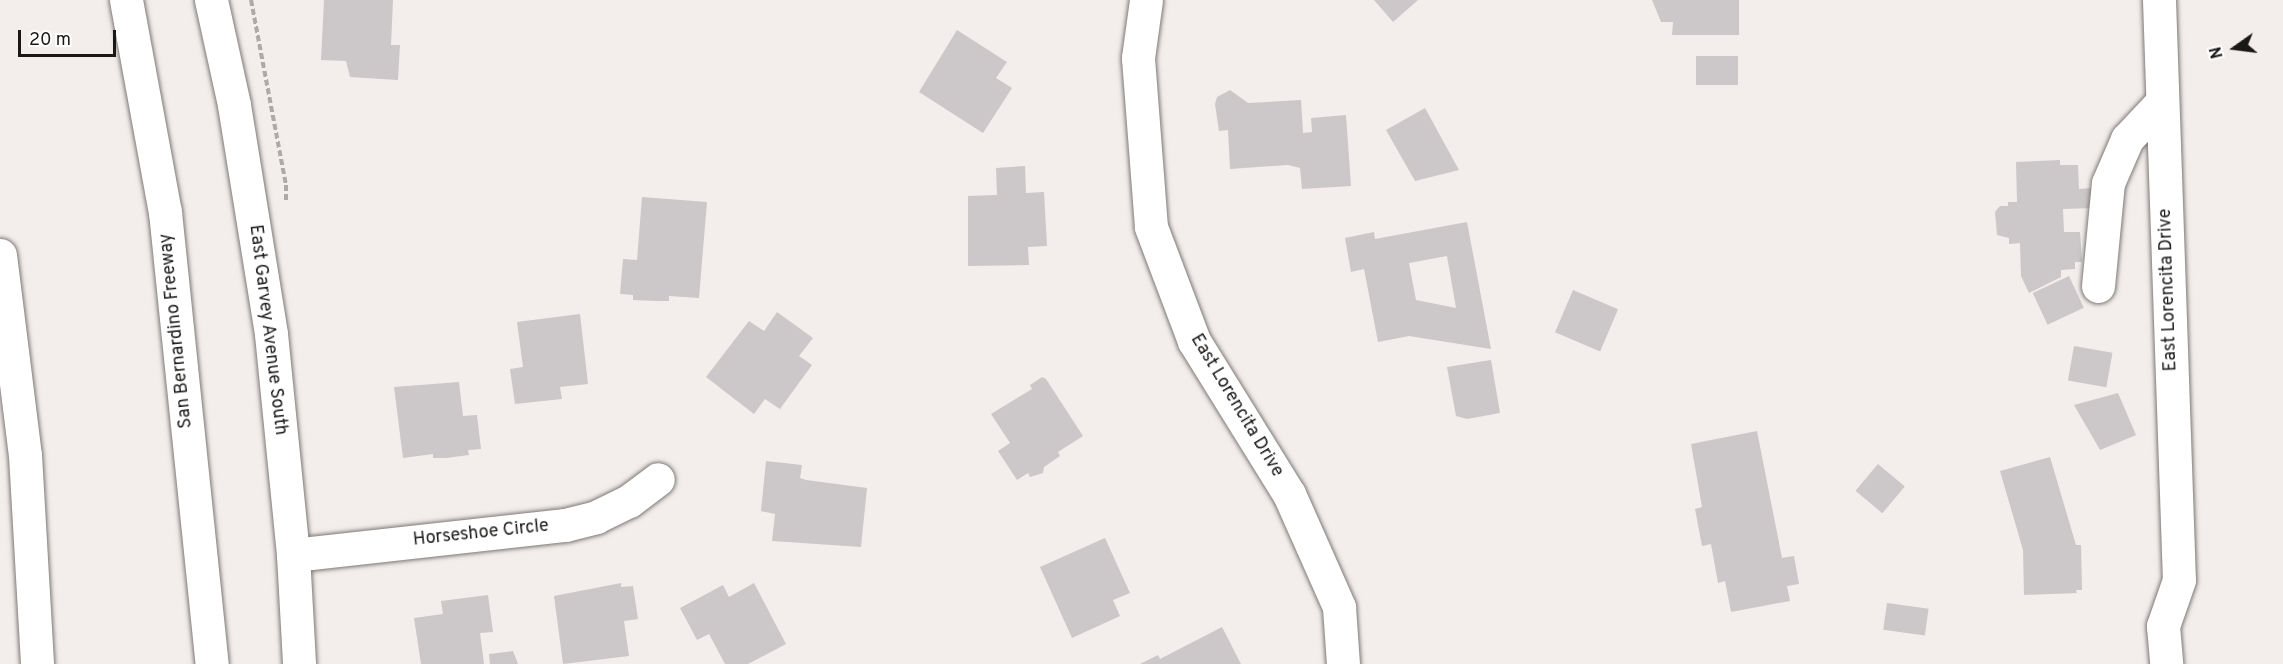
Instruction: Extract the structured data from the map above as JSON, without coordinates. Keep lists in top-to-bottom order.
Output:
{
  "streets": {
    "main road": [
      "East Lorencita Drive",
      "East Garvey Avenue South",
      "San Bernardino Freeway",
      "Horseshoe Circle"
    ]
  },
  "crossings": [
    ["East Garvey Avenue South", "Horseshoe Circle"]
  ],
  "scale_bar": "20 m",
  "north": "left"
}
